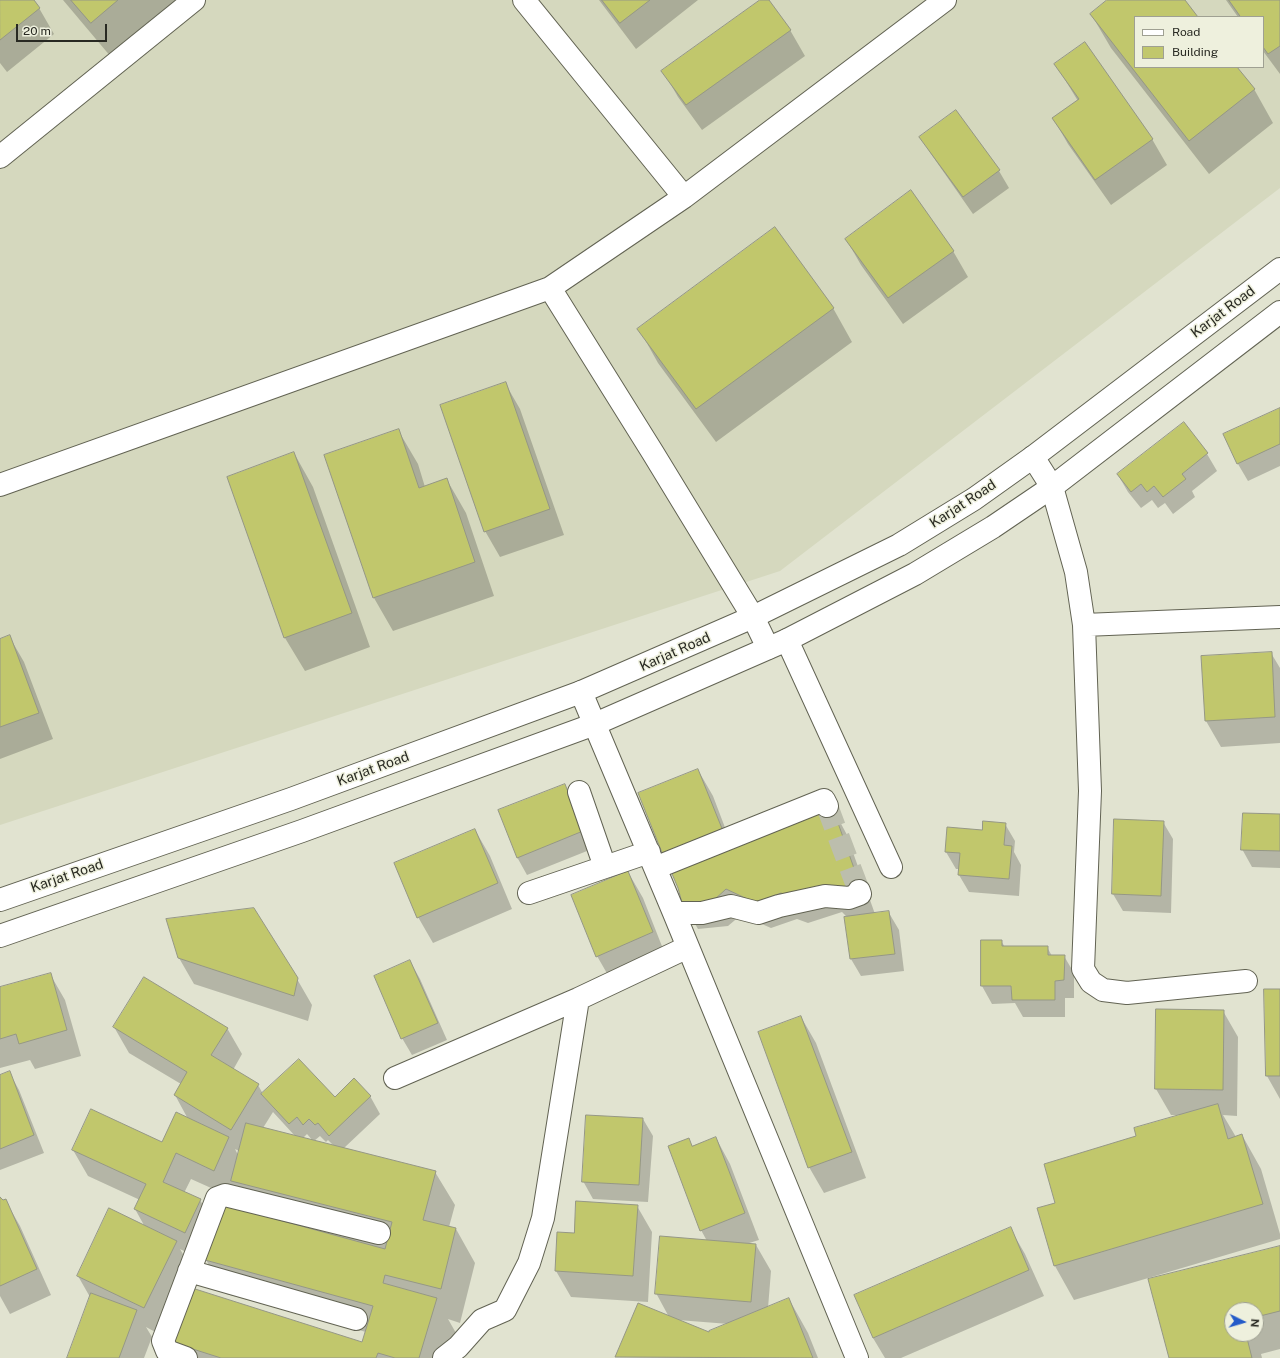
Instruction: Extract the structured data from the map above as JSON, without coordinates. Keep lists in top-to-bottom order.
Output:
{
  "streets": {
    "street": ["Karjat Road"]
  },
  "legend": ["Road", "Building"],
  "scale_bar": "20 m",
  "north": "right"
}
